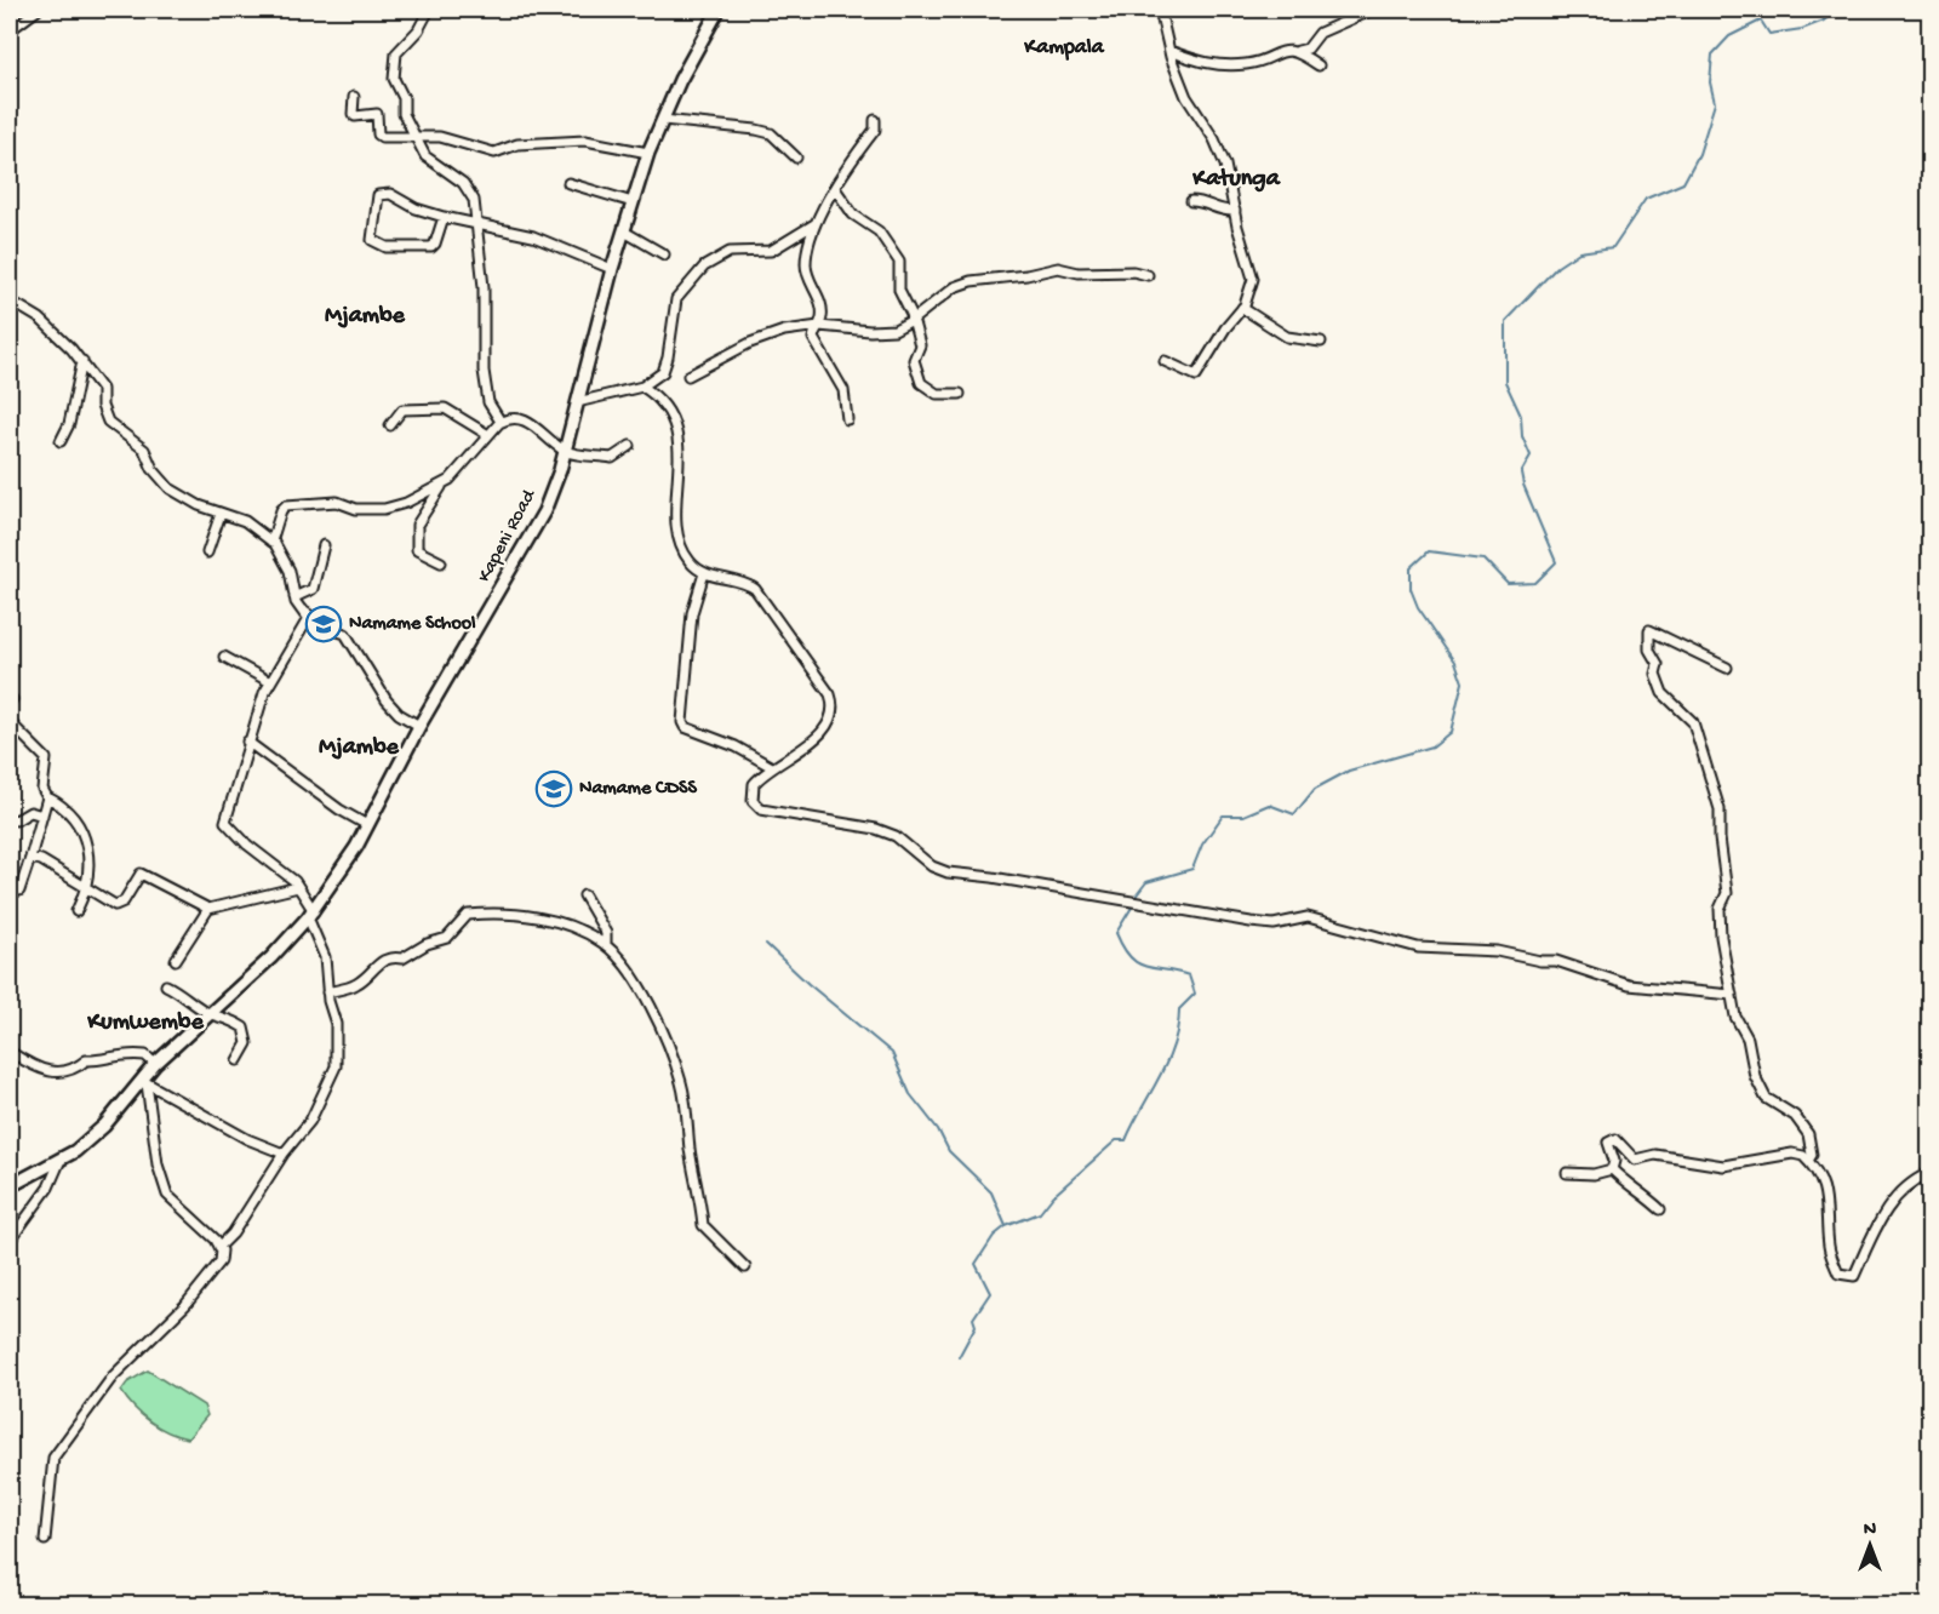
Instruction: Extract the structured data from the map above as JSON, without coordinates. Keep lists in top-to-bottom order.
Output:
{
  "streets": {
    "main road": ["Kapeni Road"]
  },
  "districts": [
    "Kampala",
    "Katunga",
    "Mjambe",
    "Mjambe",
    "Kumwembe"
  ],
  "places": {
    "school or university": ["Namame School", "Namame CDSS"]
  },
  "north": "top"
}
